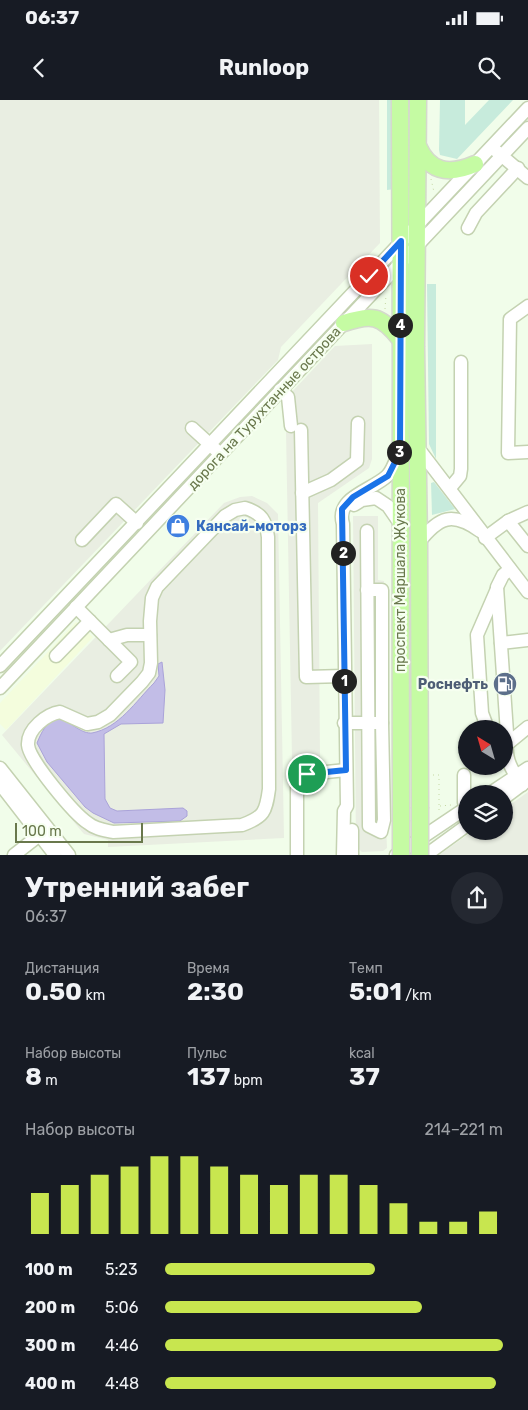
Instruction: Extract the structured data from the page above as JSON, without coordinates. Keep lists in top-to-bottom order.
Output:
{
  "streets": {
    "main road": ["проспект Маршала Жукова"],
    "street": ["дорога на Турухтанные острова"]
  },
  "crossings": [
    ["дорога на Турухтанные острова", "проспект Маршала Жукова"]
  ],
  "places": {
    "shop": ["Кансай-моторз"],
    "fuel station": ["Роснефть"]
  },
  "scale_bar": "100 m",
  "north": "top left",
  "page": {
    "status": "06:37",
    "header": "Runloop",
    "pins": [
      "4",
      "3",
      "2",
      "1"
    ],
    "scale": "100 m",
    "heading": ["Утренний забег", "06:37"],
    "stats": [
      ["Дистанция", "0.50 km"],
      ["Время", "2:30"],
      ["Темп", "5:01 /km"],
      ["Набор высоты", "8 m"],
      ["Пульс", "137 bpm"],
      ["kcal", "37"]
    ],
    "chart": ["Набор высоты", "214–221 m"],
    "list": [
      {
        "name": "100 m",
        "note": "5:23"
      },
      {
        "name": "200 m",
        "note": "5:06"
      },
      {
        "name": "300 m",
        "note": "4:46"
      },
      {
        "name": "400 m",
        "note": "4:48"
      }
    ]
  }
}
